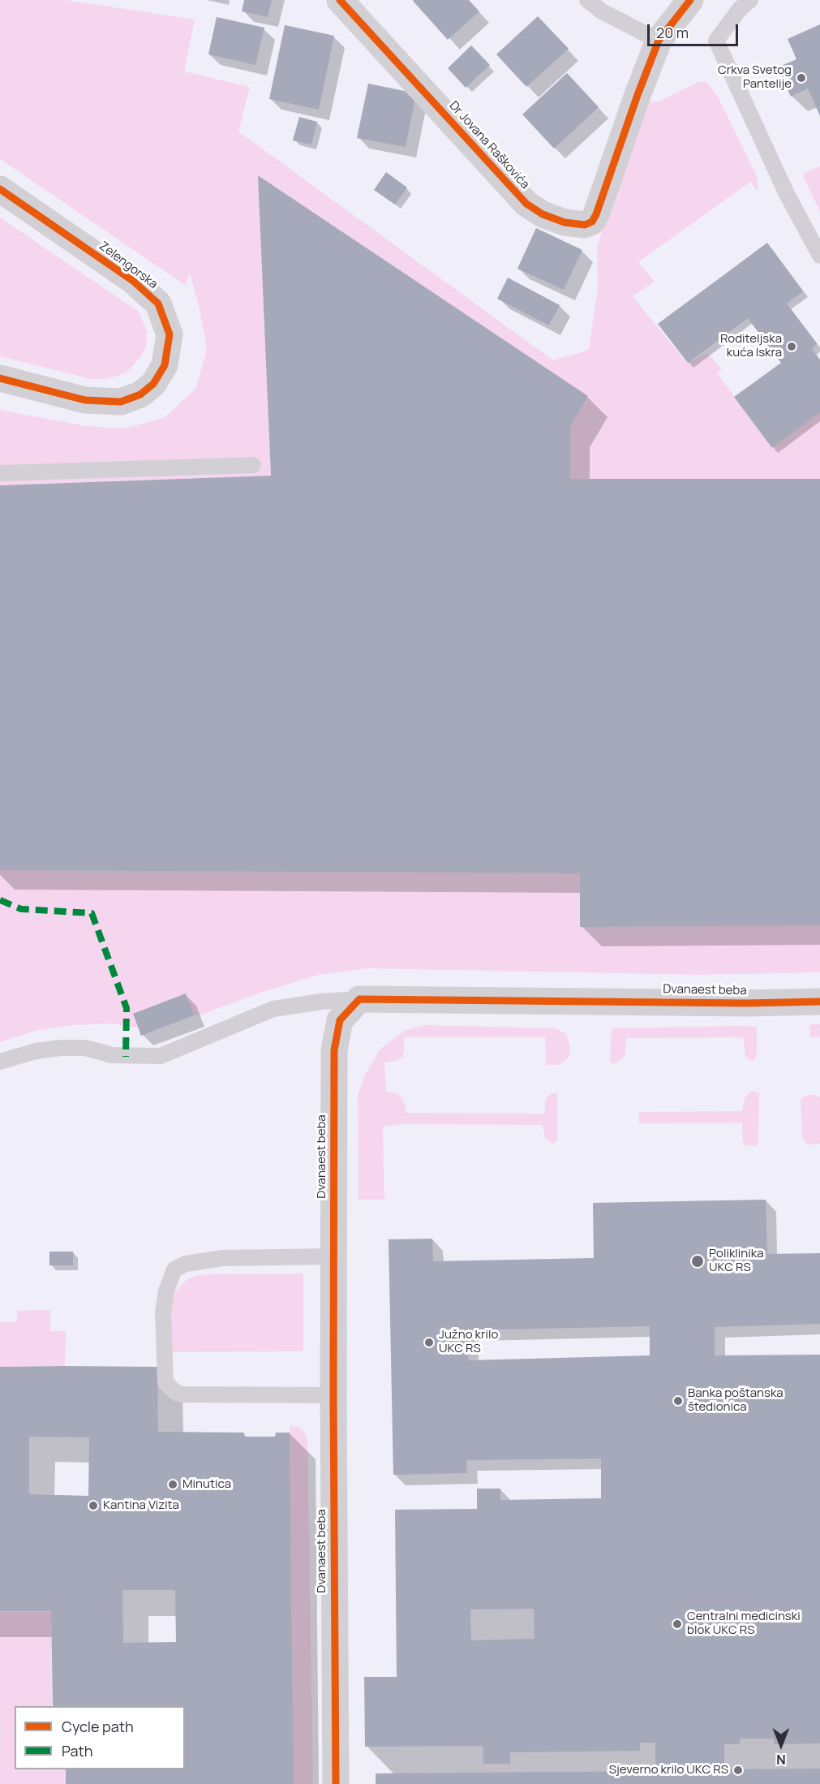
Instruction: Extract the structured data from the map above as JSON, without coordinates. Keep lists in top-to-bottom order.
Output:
{
  "streets": {
    "street": ["Dr Jovana Raškovića", "Zelengorska", "Dvanaest beba"]
  },
  "places": [
    "Crkva Svetog Pantelije",
    "Roditeljska kuća Iskra",
    "Poliklinika UKC RS",
    "Južno krilo UKC RS",
    "Banka poštanska štedionica",
    "Minutica",
    "Kantina Vizita",
    "Centralni medicinski blok UKC RS",
    "Sjeverno krilo UKC RS"
  ],
  "legend": ["Cycle path", "Path"],
  "scale_bar": "20 m",
  "north": "bottom"
}
